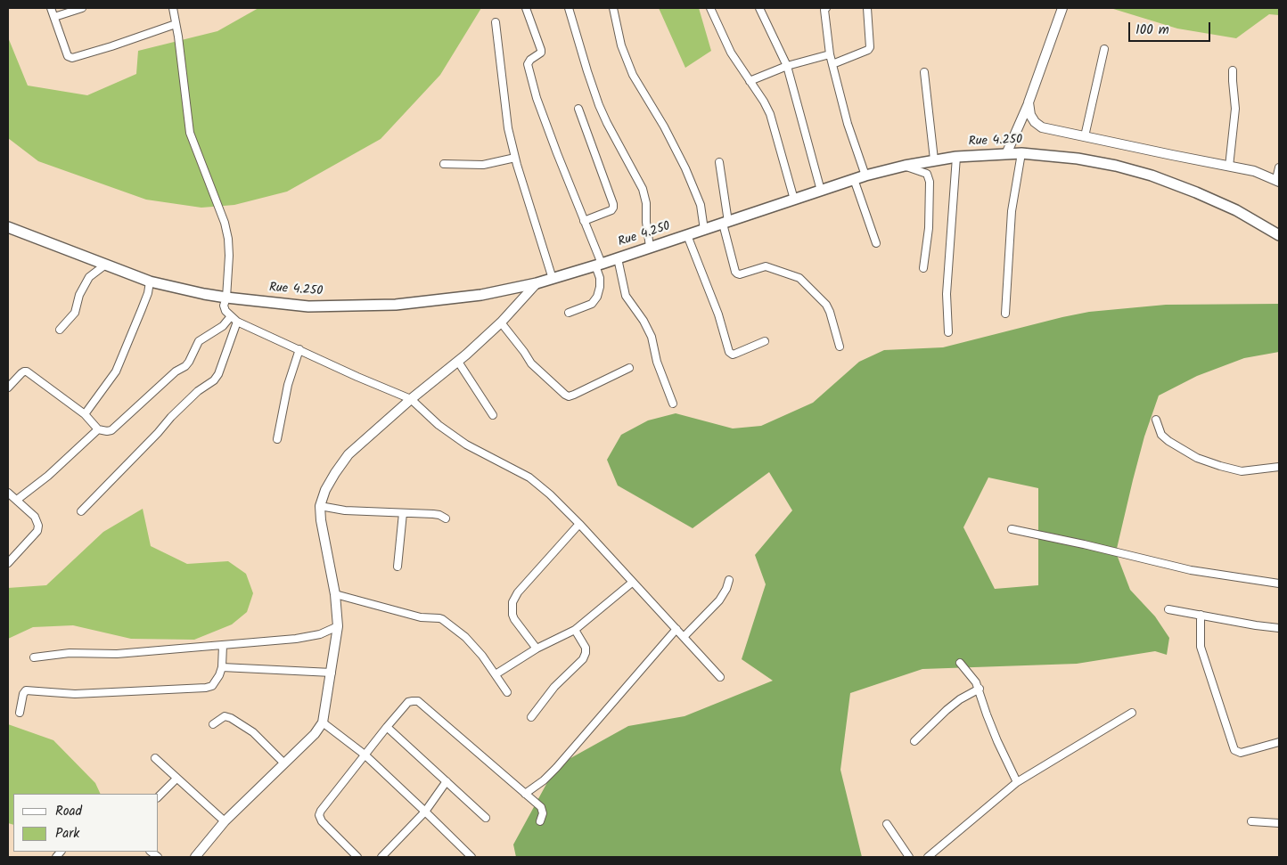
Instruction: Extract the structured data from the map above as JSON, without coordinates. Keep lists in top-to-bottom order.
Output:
{
  "streets": {
    "main road": ["Rue 4.250"]
  },
  "legend": ["Road", "Park"],
  "scale_bar": "100 m"
}
